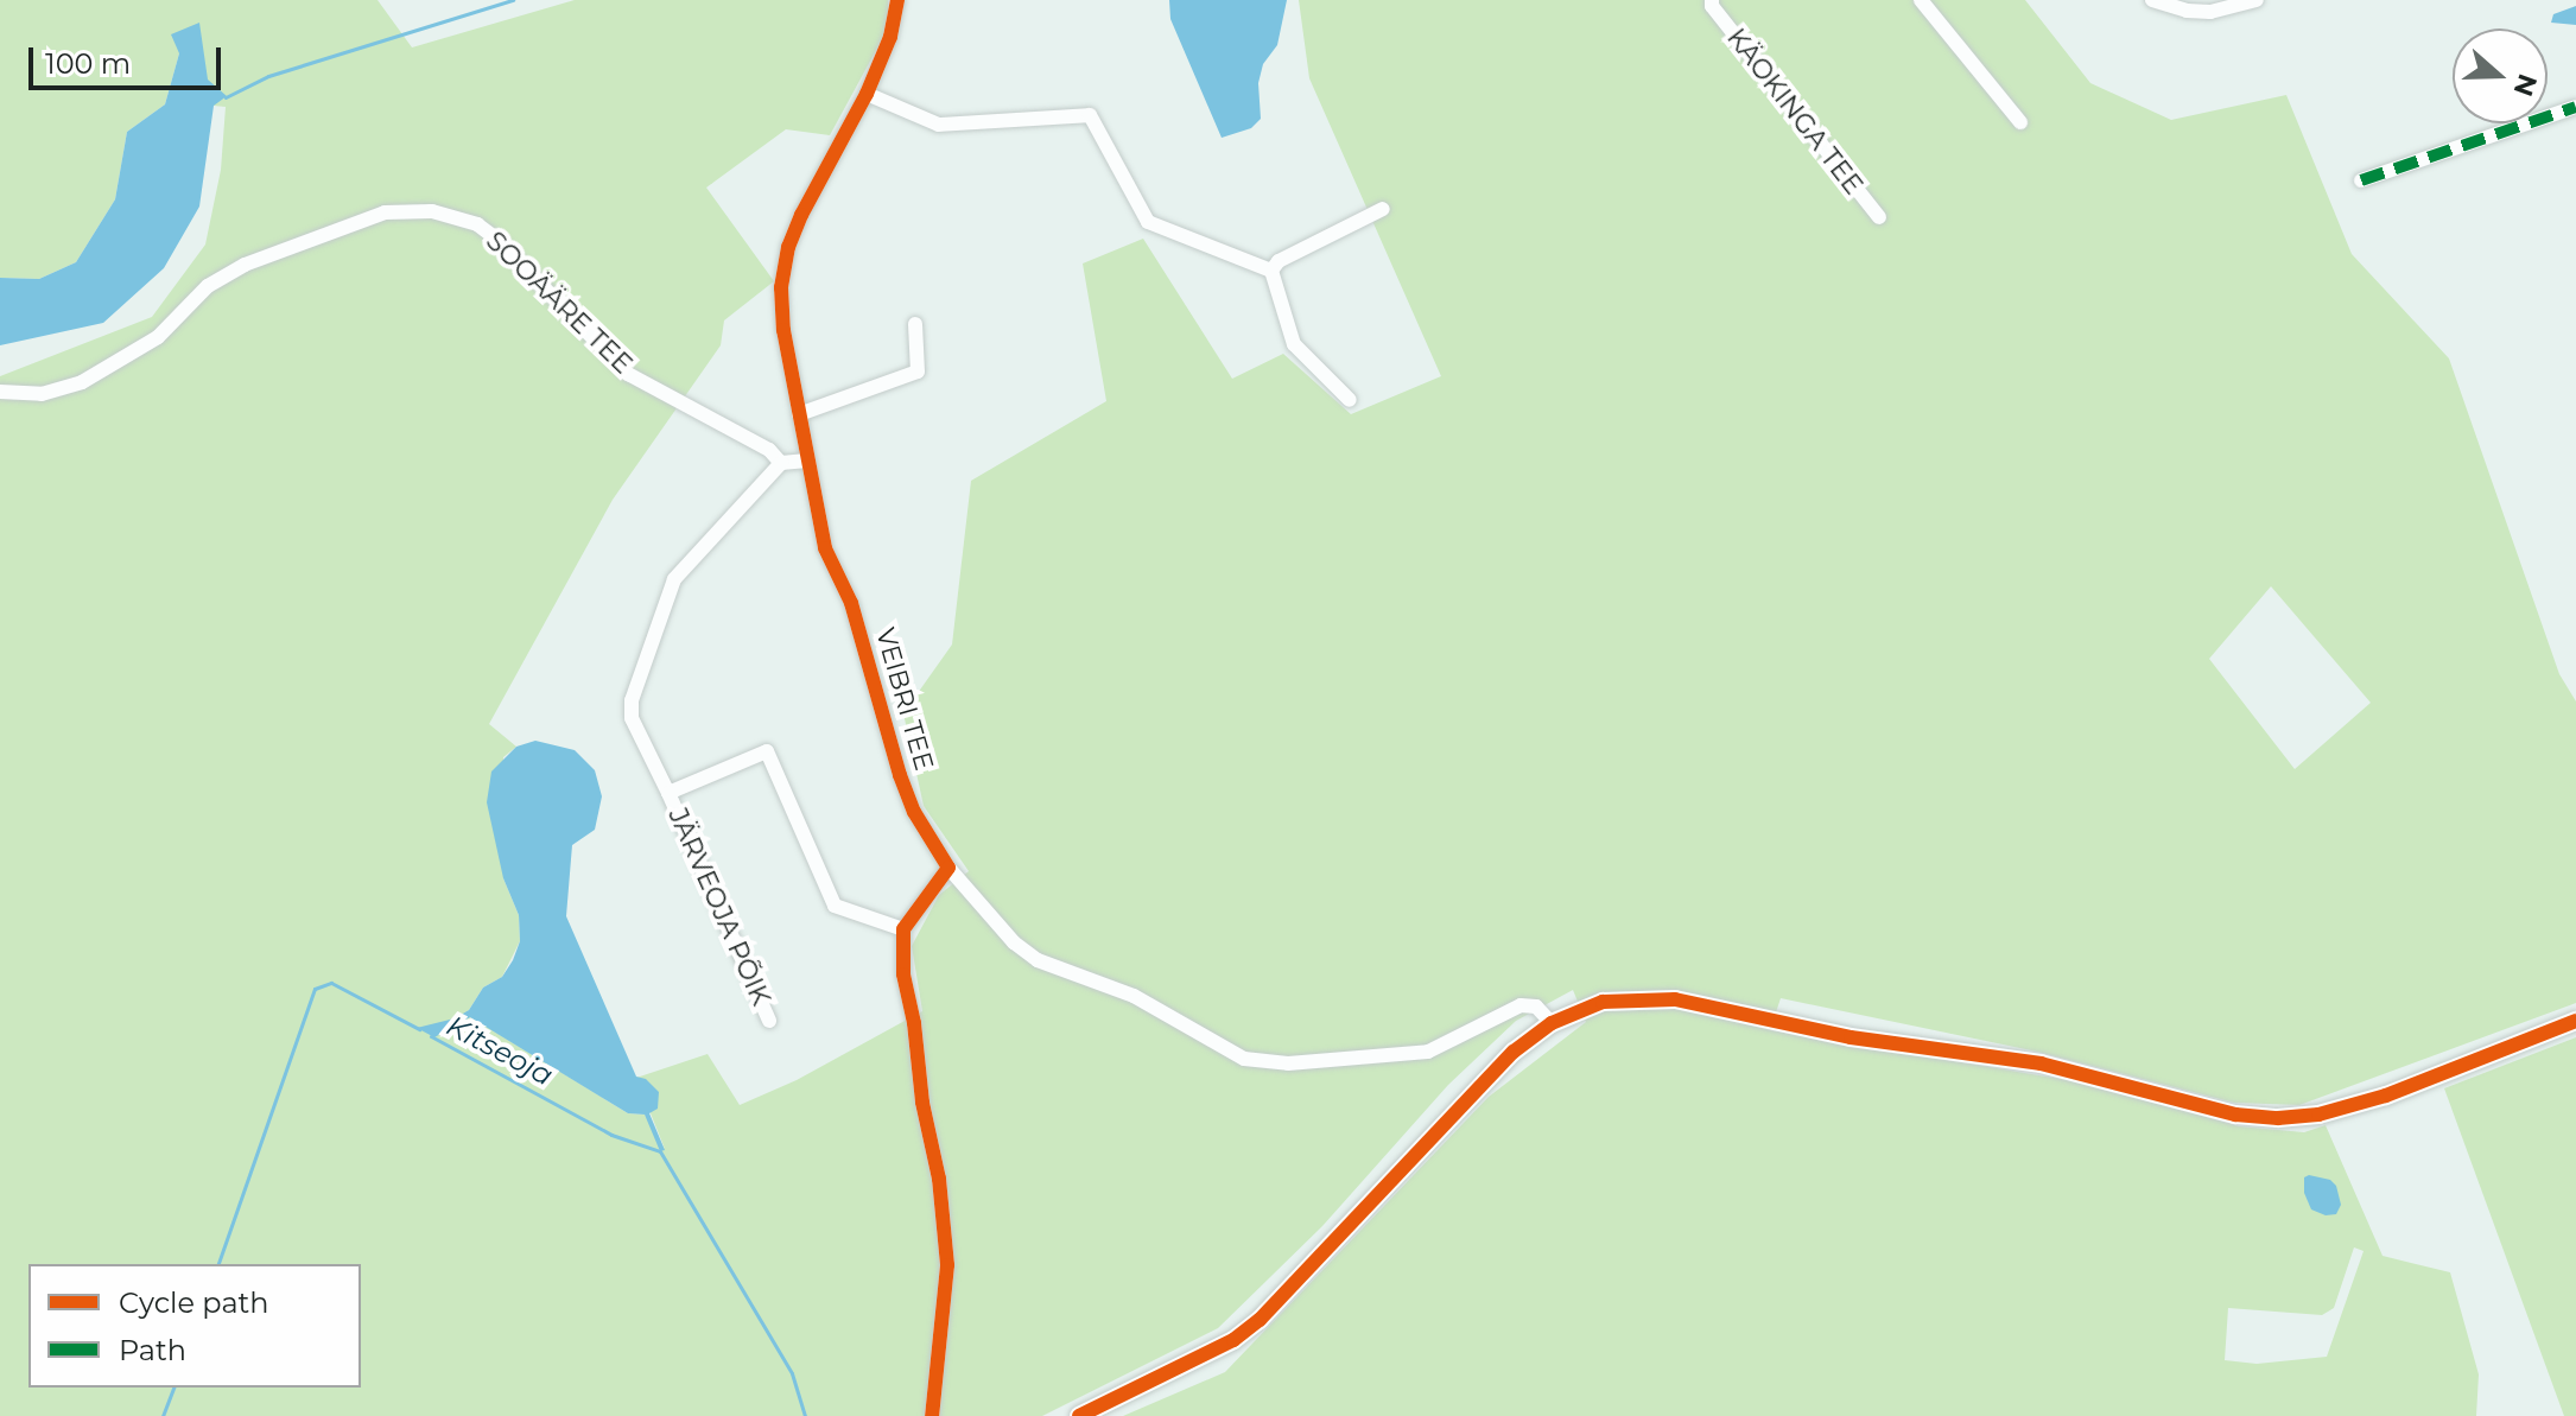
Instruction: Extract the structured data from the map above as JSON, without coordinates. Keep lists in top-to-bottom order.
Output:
{
  "streets": {
    "street": [
      "KÄOKINGA TEE",
      "SOOÄÄRE TEE",
      "VEIBRI TEE",
      "JÄRVEOJA PÕIK"
    ]
  },
  "crossings": [
    ["SOOÄÄRE TEE", "JÄRVEOJA PÕIK"]
  ],
  "water": ["Kitseoja"],
  "legend": ["Cycle path", "Path"],
  "scale_bar": "100 m",
  "north": "right"
}
